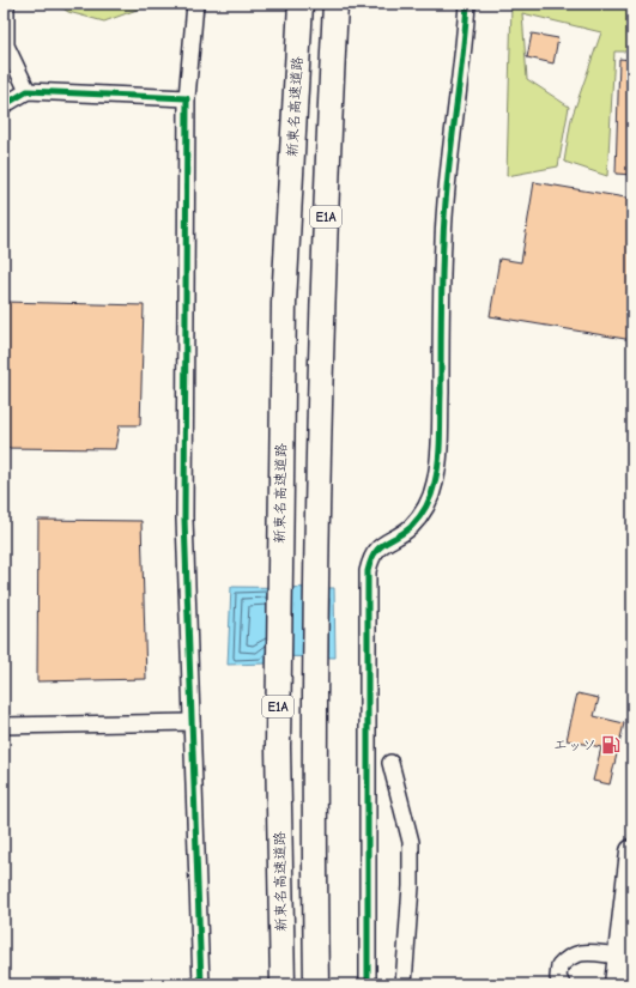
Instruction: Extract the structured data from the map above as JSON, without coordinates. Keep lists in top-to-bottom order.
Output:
{
  "streets": {
    "highway": ["新東名高速道路", "E1A"]
  },
  "places": {
    "fuel station": ["エッソ"]
  }
}
